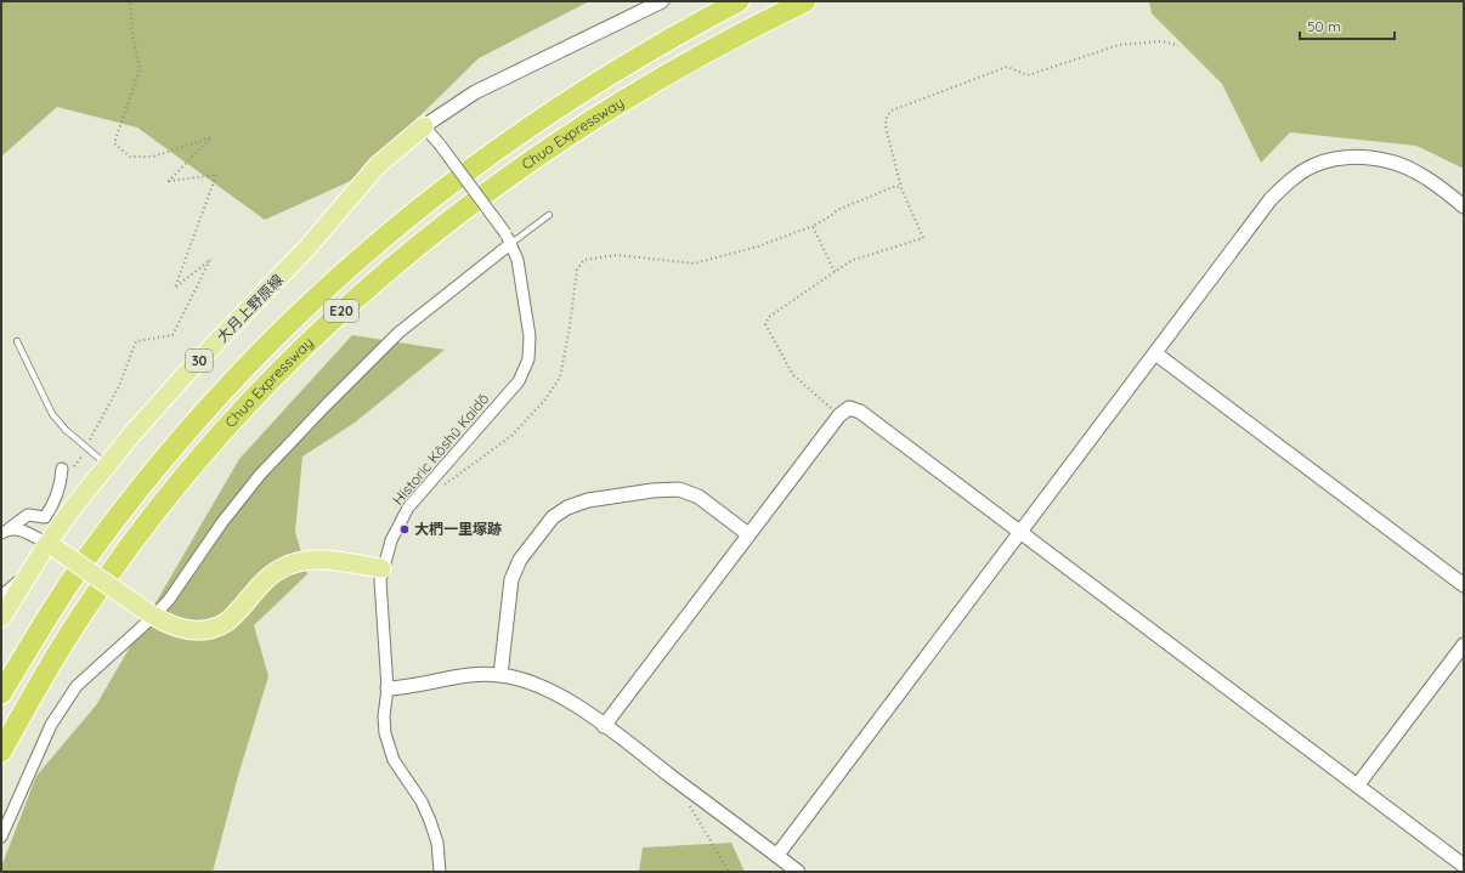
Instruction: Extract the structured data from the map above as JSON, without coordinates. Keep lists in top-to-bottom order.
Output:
{
  "streets": {
    "highway": ["Chuo Expressway", "E20"],
    "main road": ["大月上野原線", "30"],
    "street": ["Historic Kōshū Kaidō"]
  },
  "crossings": [
    ["大月上野原線", "Historic Kōshū Kaidō"]
  ],
  "places": ["大椚一里塚跡"],
  "scale_bar": "50 m"
}
